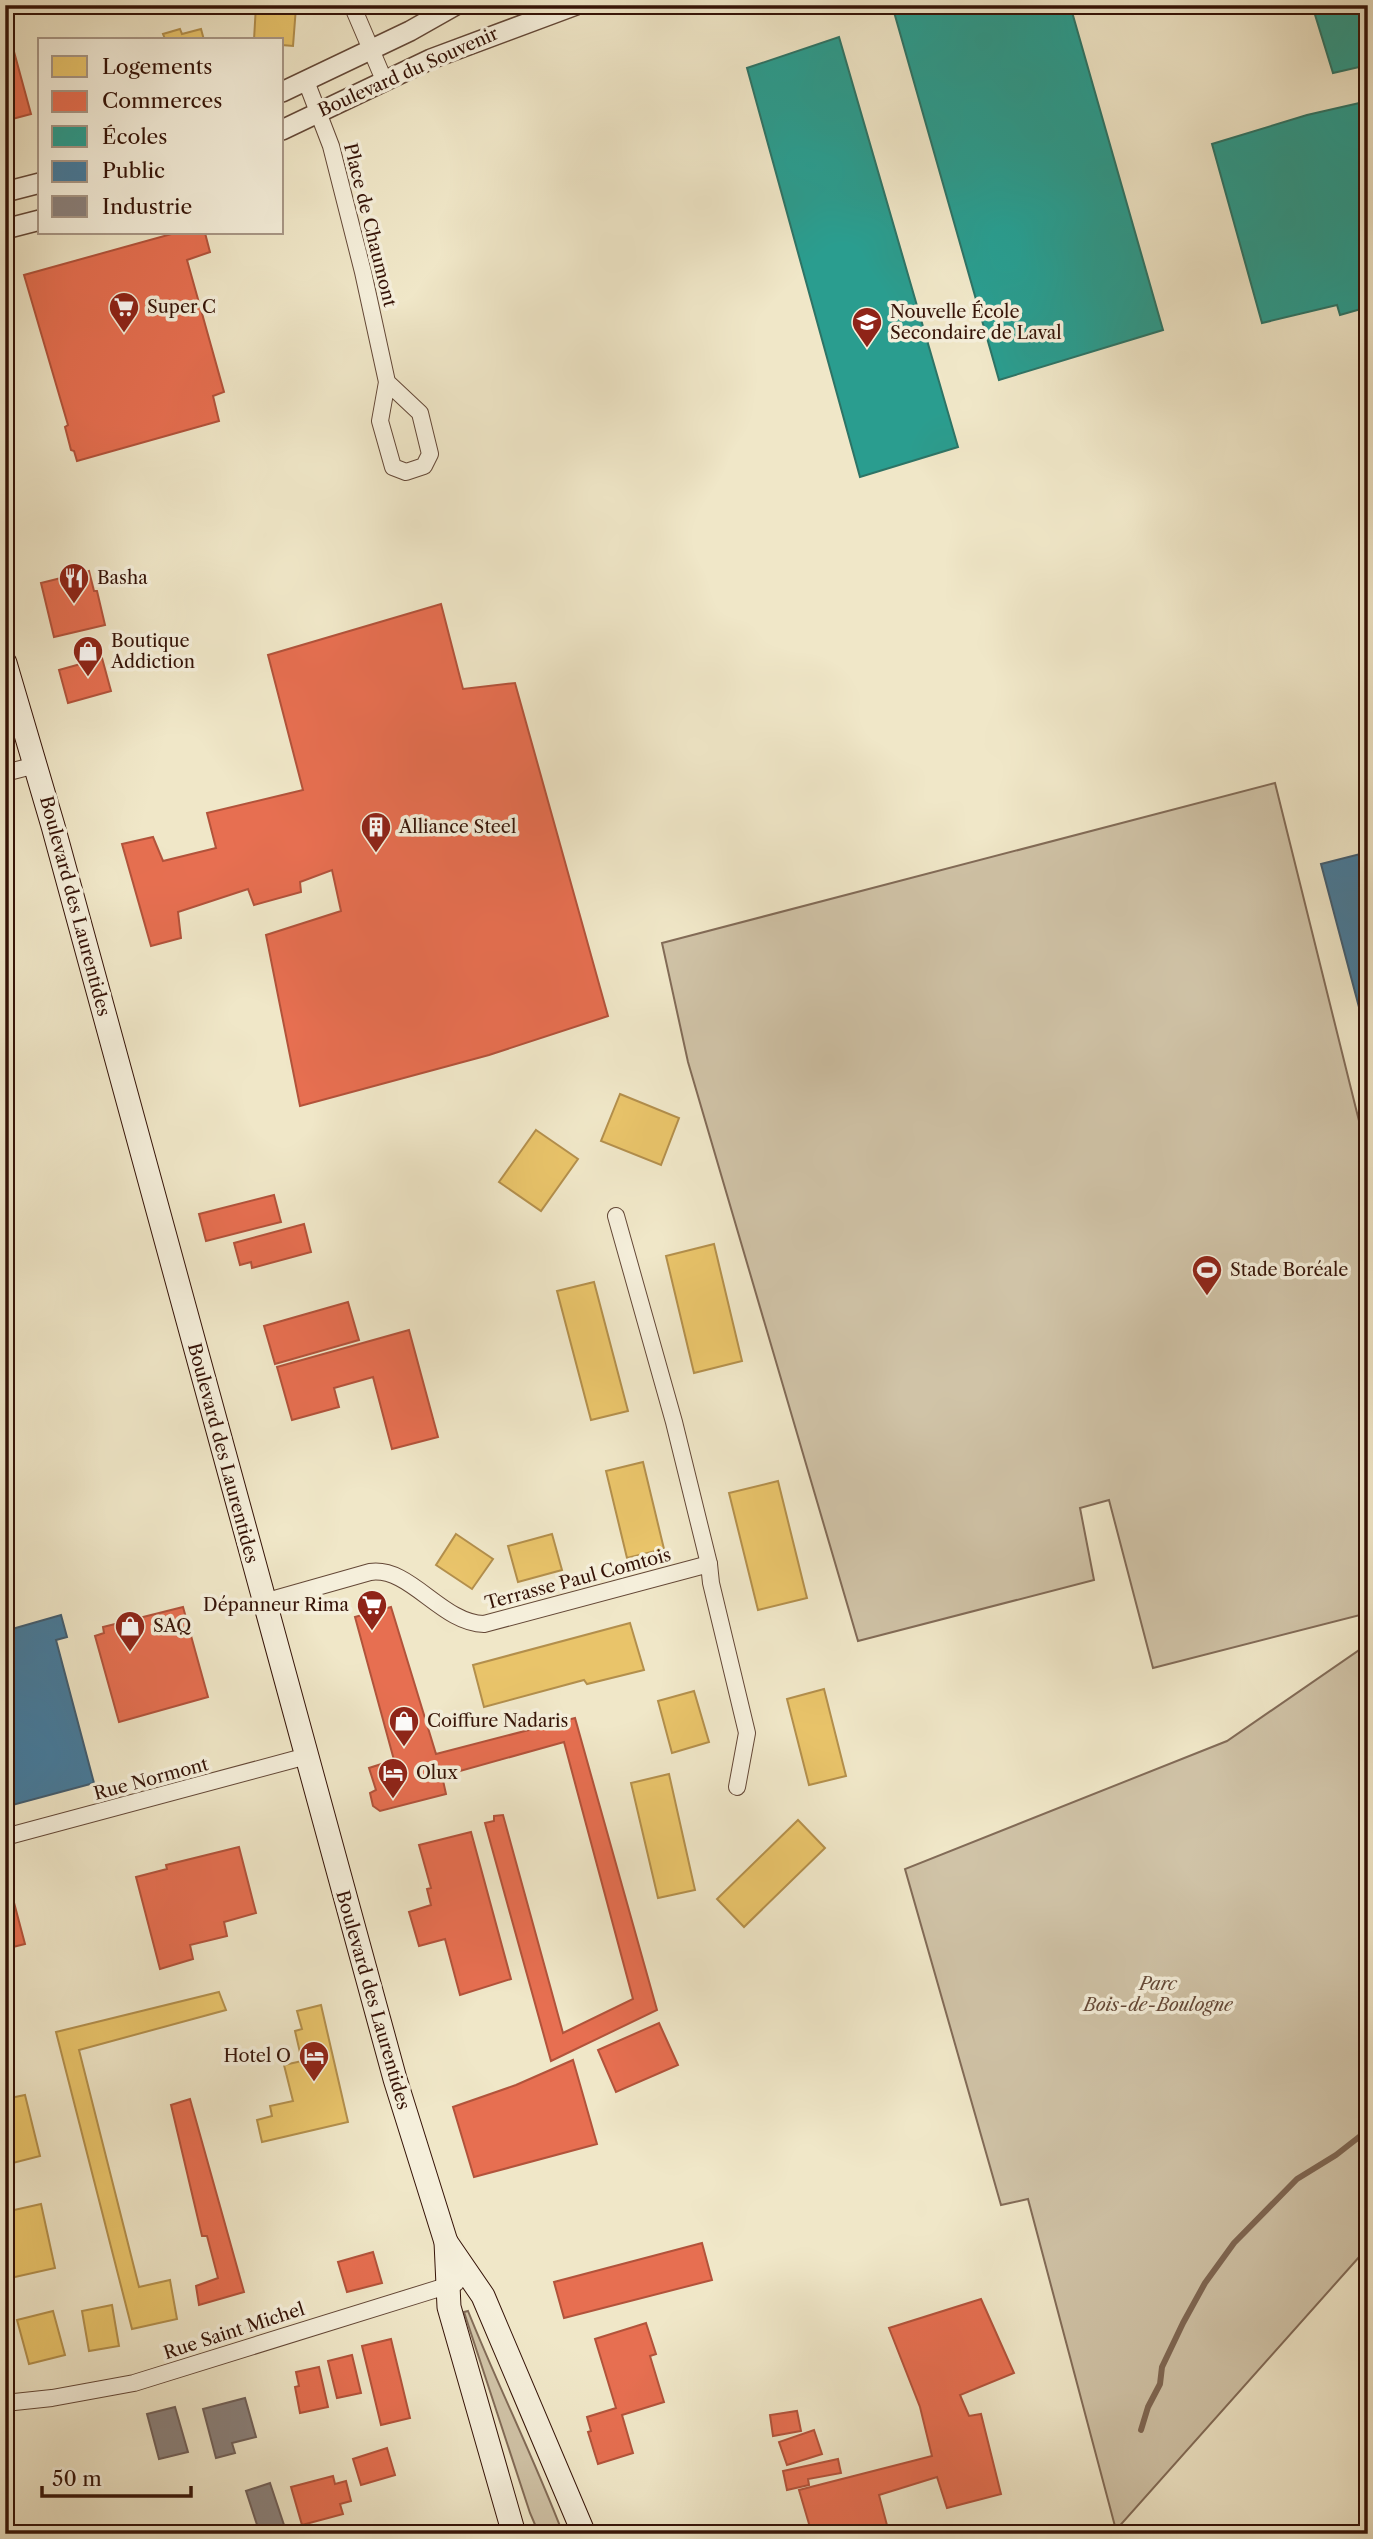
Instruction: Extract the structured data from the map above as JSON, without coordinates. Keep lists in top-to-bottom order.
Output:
{
  "streets": {
    "main road": ["Boulevard des Laurentides"],
    "street": [
      "Boulevard du Souvenir",
      "Place de Chaumont",
      "Terrasse Paul Comtois",
      "Rue Normont",
      "Rue Saint Michel"
    ]
  },
  "crossings": [
    ["Boulevard du Souvenir", "Place de Chaumont"],
    ["Boulevard des Laurentides", "Terrasse Paul Comtois"],
    ["Boulevard des Laurentides", "Rue Normont"],
    ["Boulevard des Laurentides", "Rue Saint Michel"]
  ],
  "parks": ["Parc Bois-de-Boulogne"],
  "places": {
    "supermarket": ["Super C", "Dépanneur Rima"],
    "school or university": ["Nouvelle École Secondaire de Laval"],
    "restaurant": ["Basha"],
    "shop": ["Boutique Addiction", "SAQ", "Coiffure Nadaris"],
    "building": ["Alliance Steel"],
    "sports": ["Stade Boréale"],
    "hotel": ["Olux", "Hotel O"]
  },
  "legend": [
    "Logements",
    "Commerces",
    "Écoles",
    "Public",
    "Industrie"
  ],
  "scale_bar": "50 m"
}
